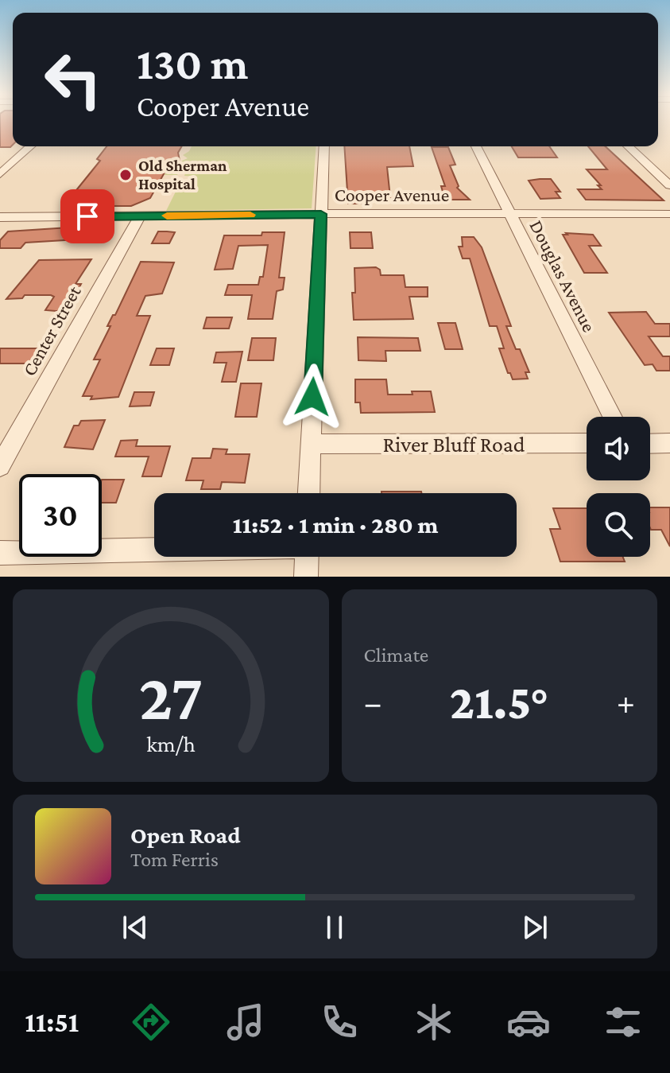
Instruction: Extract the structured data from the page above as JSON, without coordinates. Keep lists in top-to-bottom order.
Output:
{
  "streets": {
    "street": [
      "Cooper Avenue",
      "Douglas Avenue",
      "Center Street",
      "River Bluff Road"
    ]
  },
  "crossings": [
    ["Cooper Avenue", "Douglas Avenue"],
    ["Cooper Avenue", "Center Street"]
  ],
  "places": ["Old Sherman Hospital"],
  "page": {
    "turn": ["130 m", "Cooper Avenue"],
    "limit": "30",
    "trip": "11:52 · 1 min · 280 m",
    "tile": "Climate",
    "heat": ["−", "21.5°", "+"],
    "song": ["Open Road", "Tom Ferris"],
    "tabs": "11:51",
    "gauge": ["27", "km/h"]
  }
}
